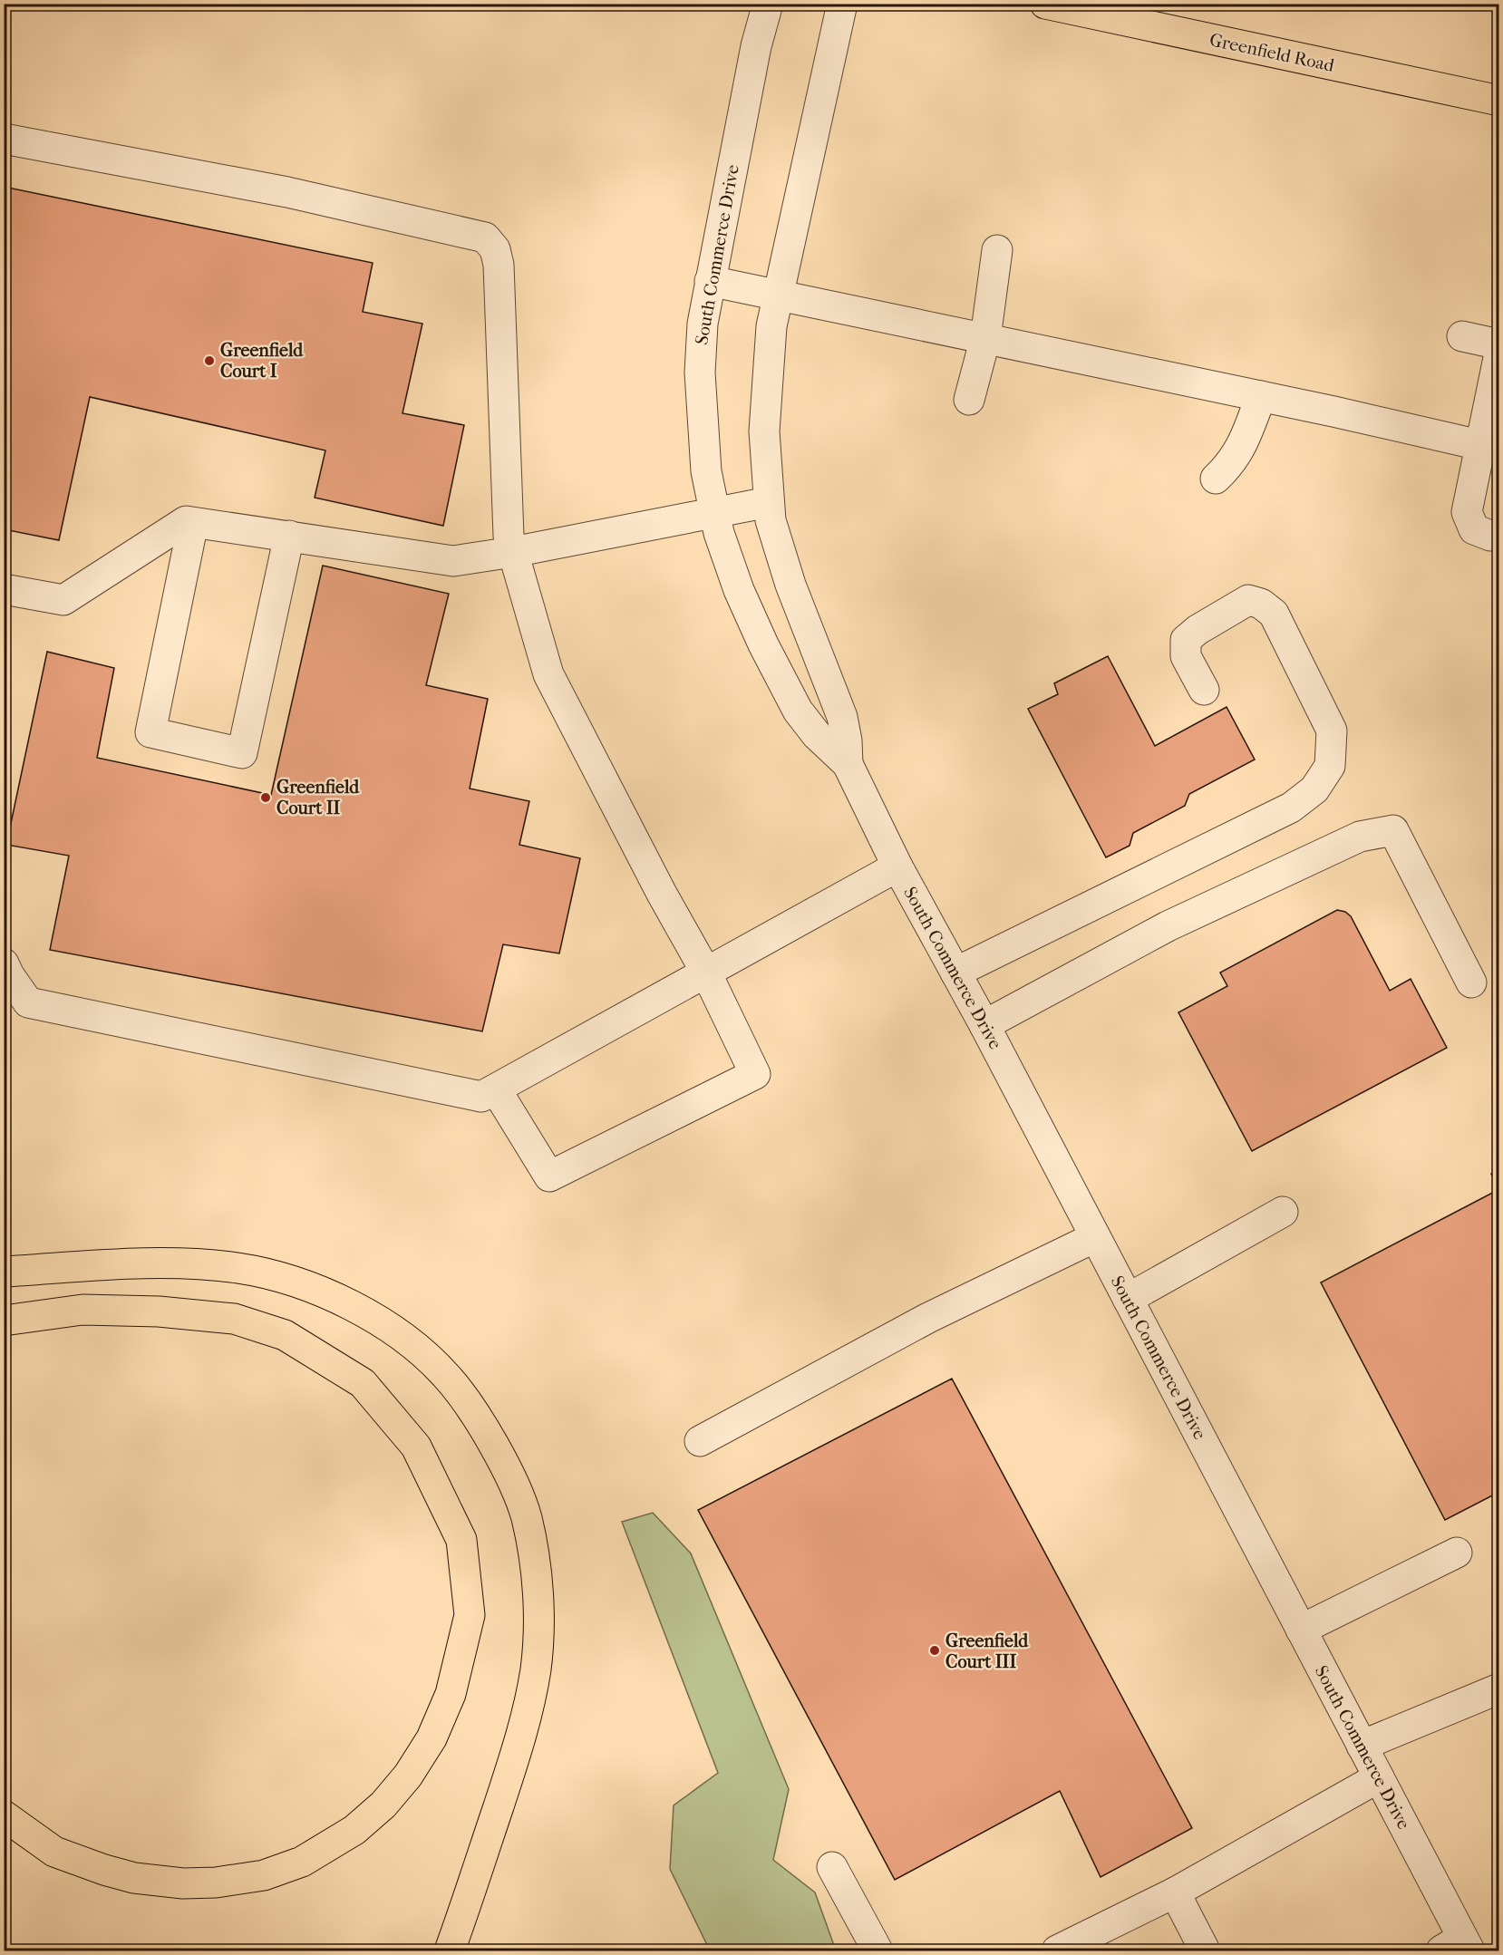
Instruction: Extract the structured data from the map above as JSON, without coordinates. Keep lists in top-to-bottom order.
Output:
{
  "streets": {
    "main road": ["Greenfield Road"],
    "street": ["South Commerce Drive"]
  },
  "places": ["Greenfield Court I", "Greenfield Court II", "Greenfield Court III"]
}
